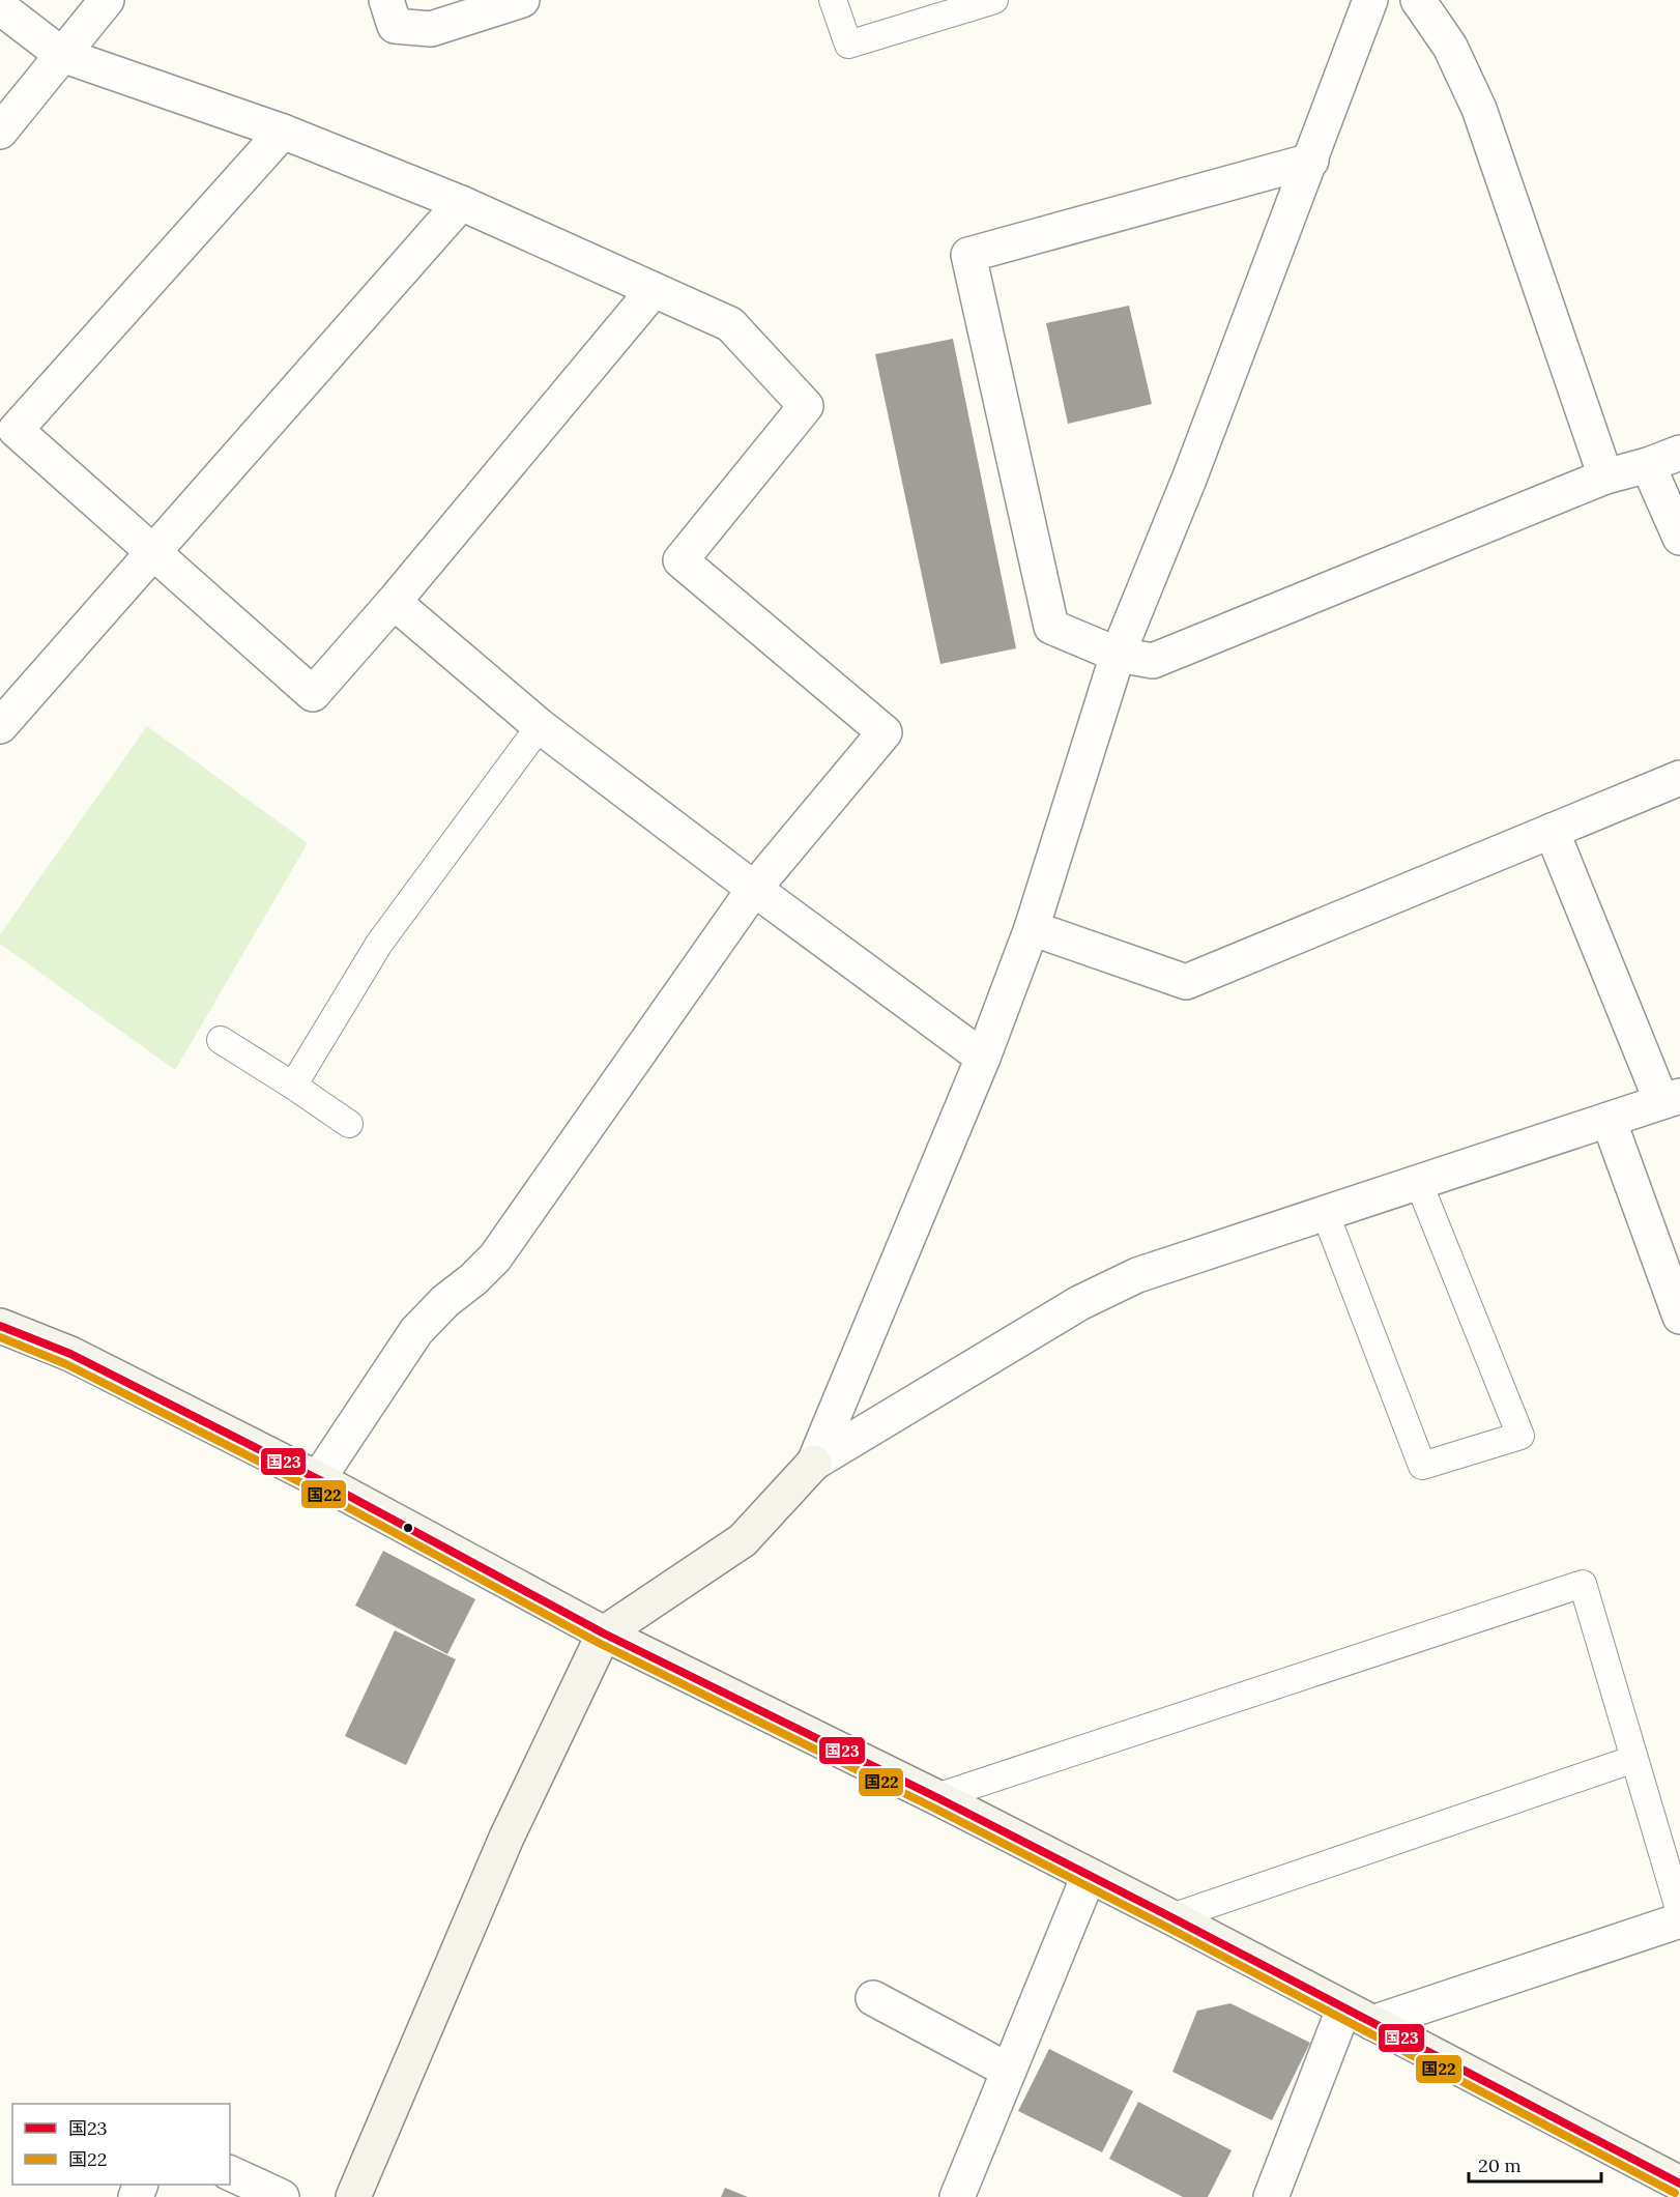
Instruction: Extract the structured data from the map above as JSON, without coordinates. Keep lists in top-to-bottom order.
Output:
{
  "lines": ["transit line 国23", "transit line 国22"],
  "legend": ["国23", "国22"],
  "scale_bar": "20 m"
}
